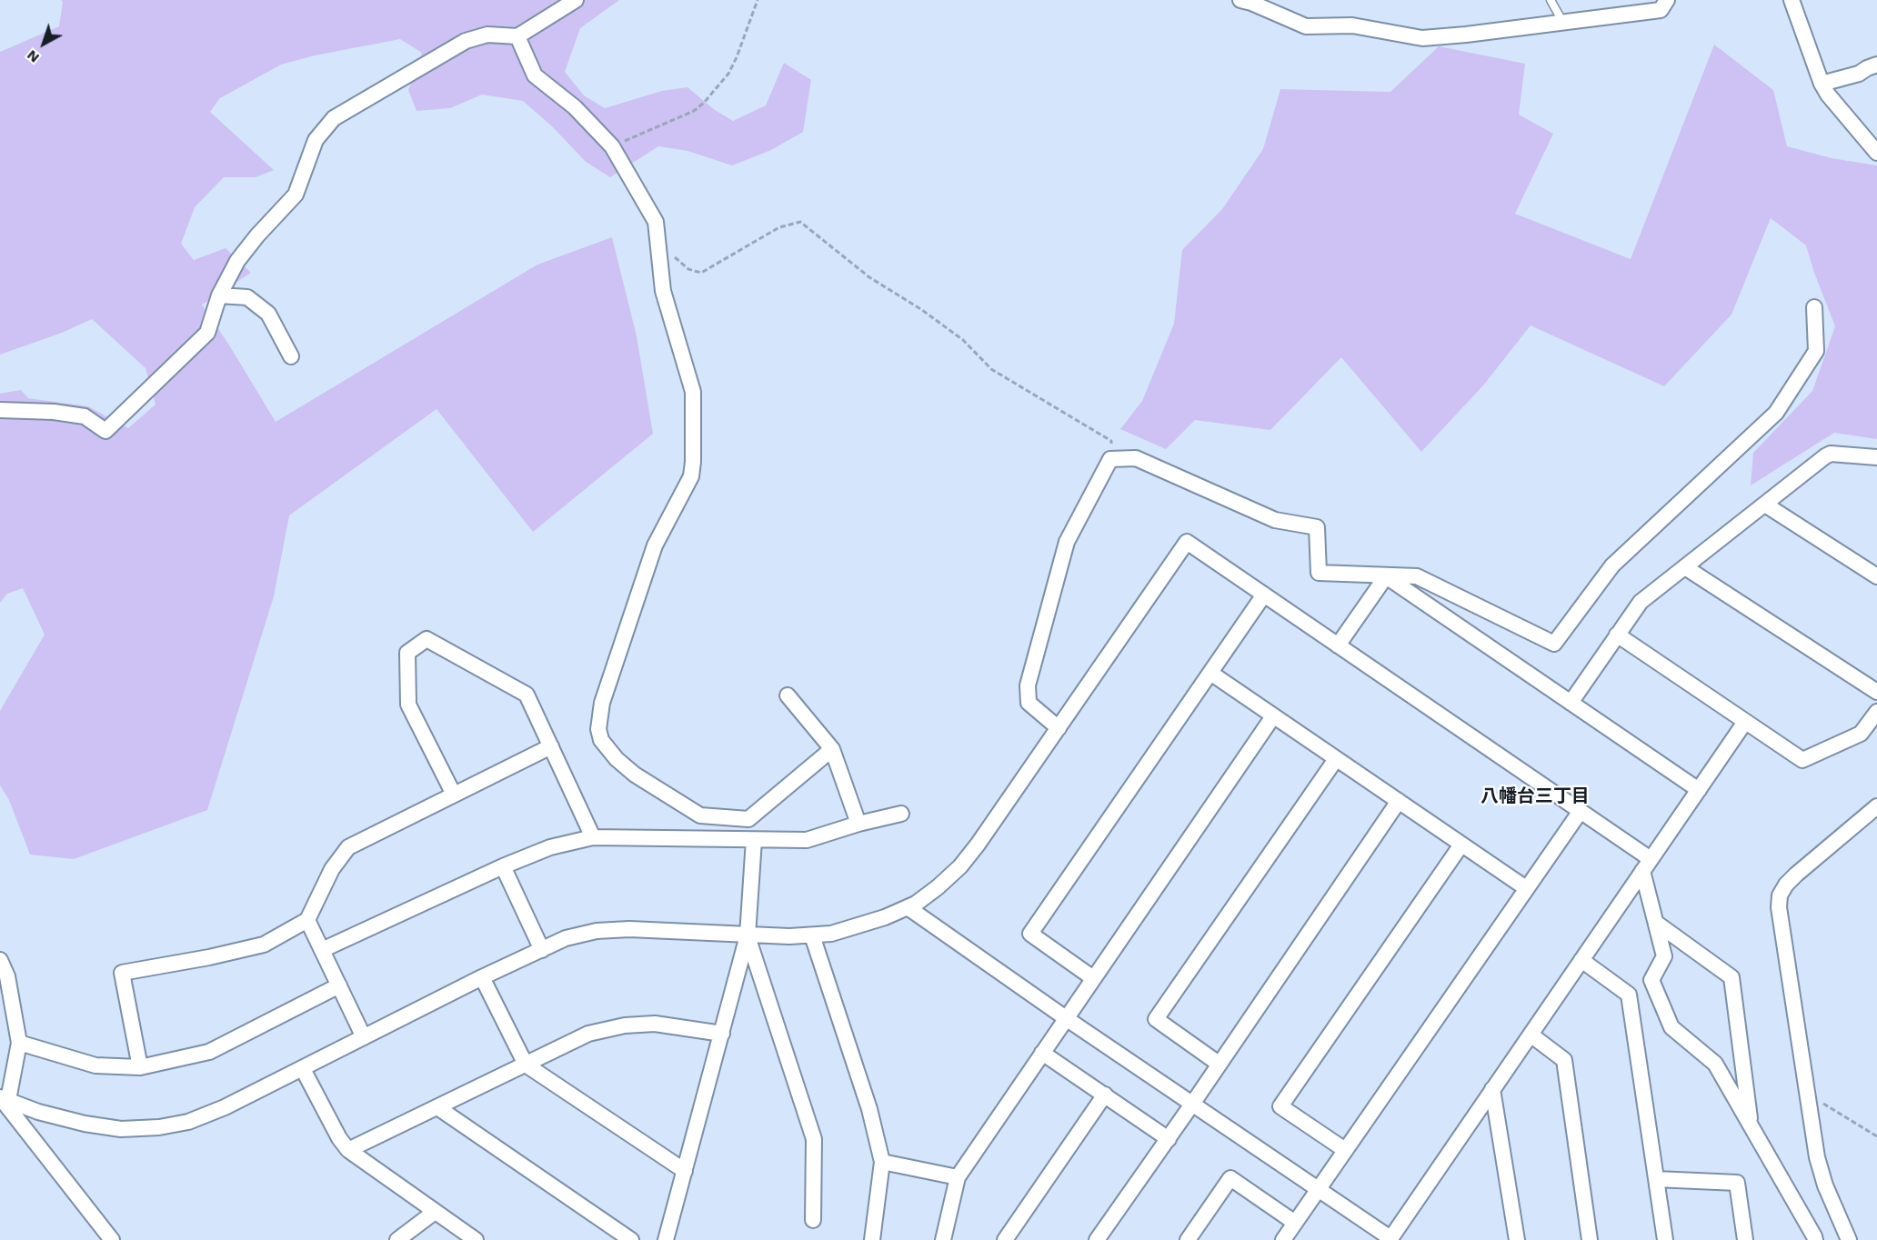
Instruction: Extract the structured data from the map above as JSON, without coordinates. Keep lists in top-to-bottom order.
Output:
{
  "districts": ["八幡台三丁目"],
  "north": "bottom left"
}
